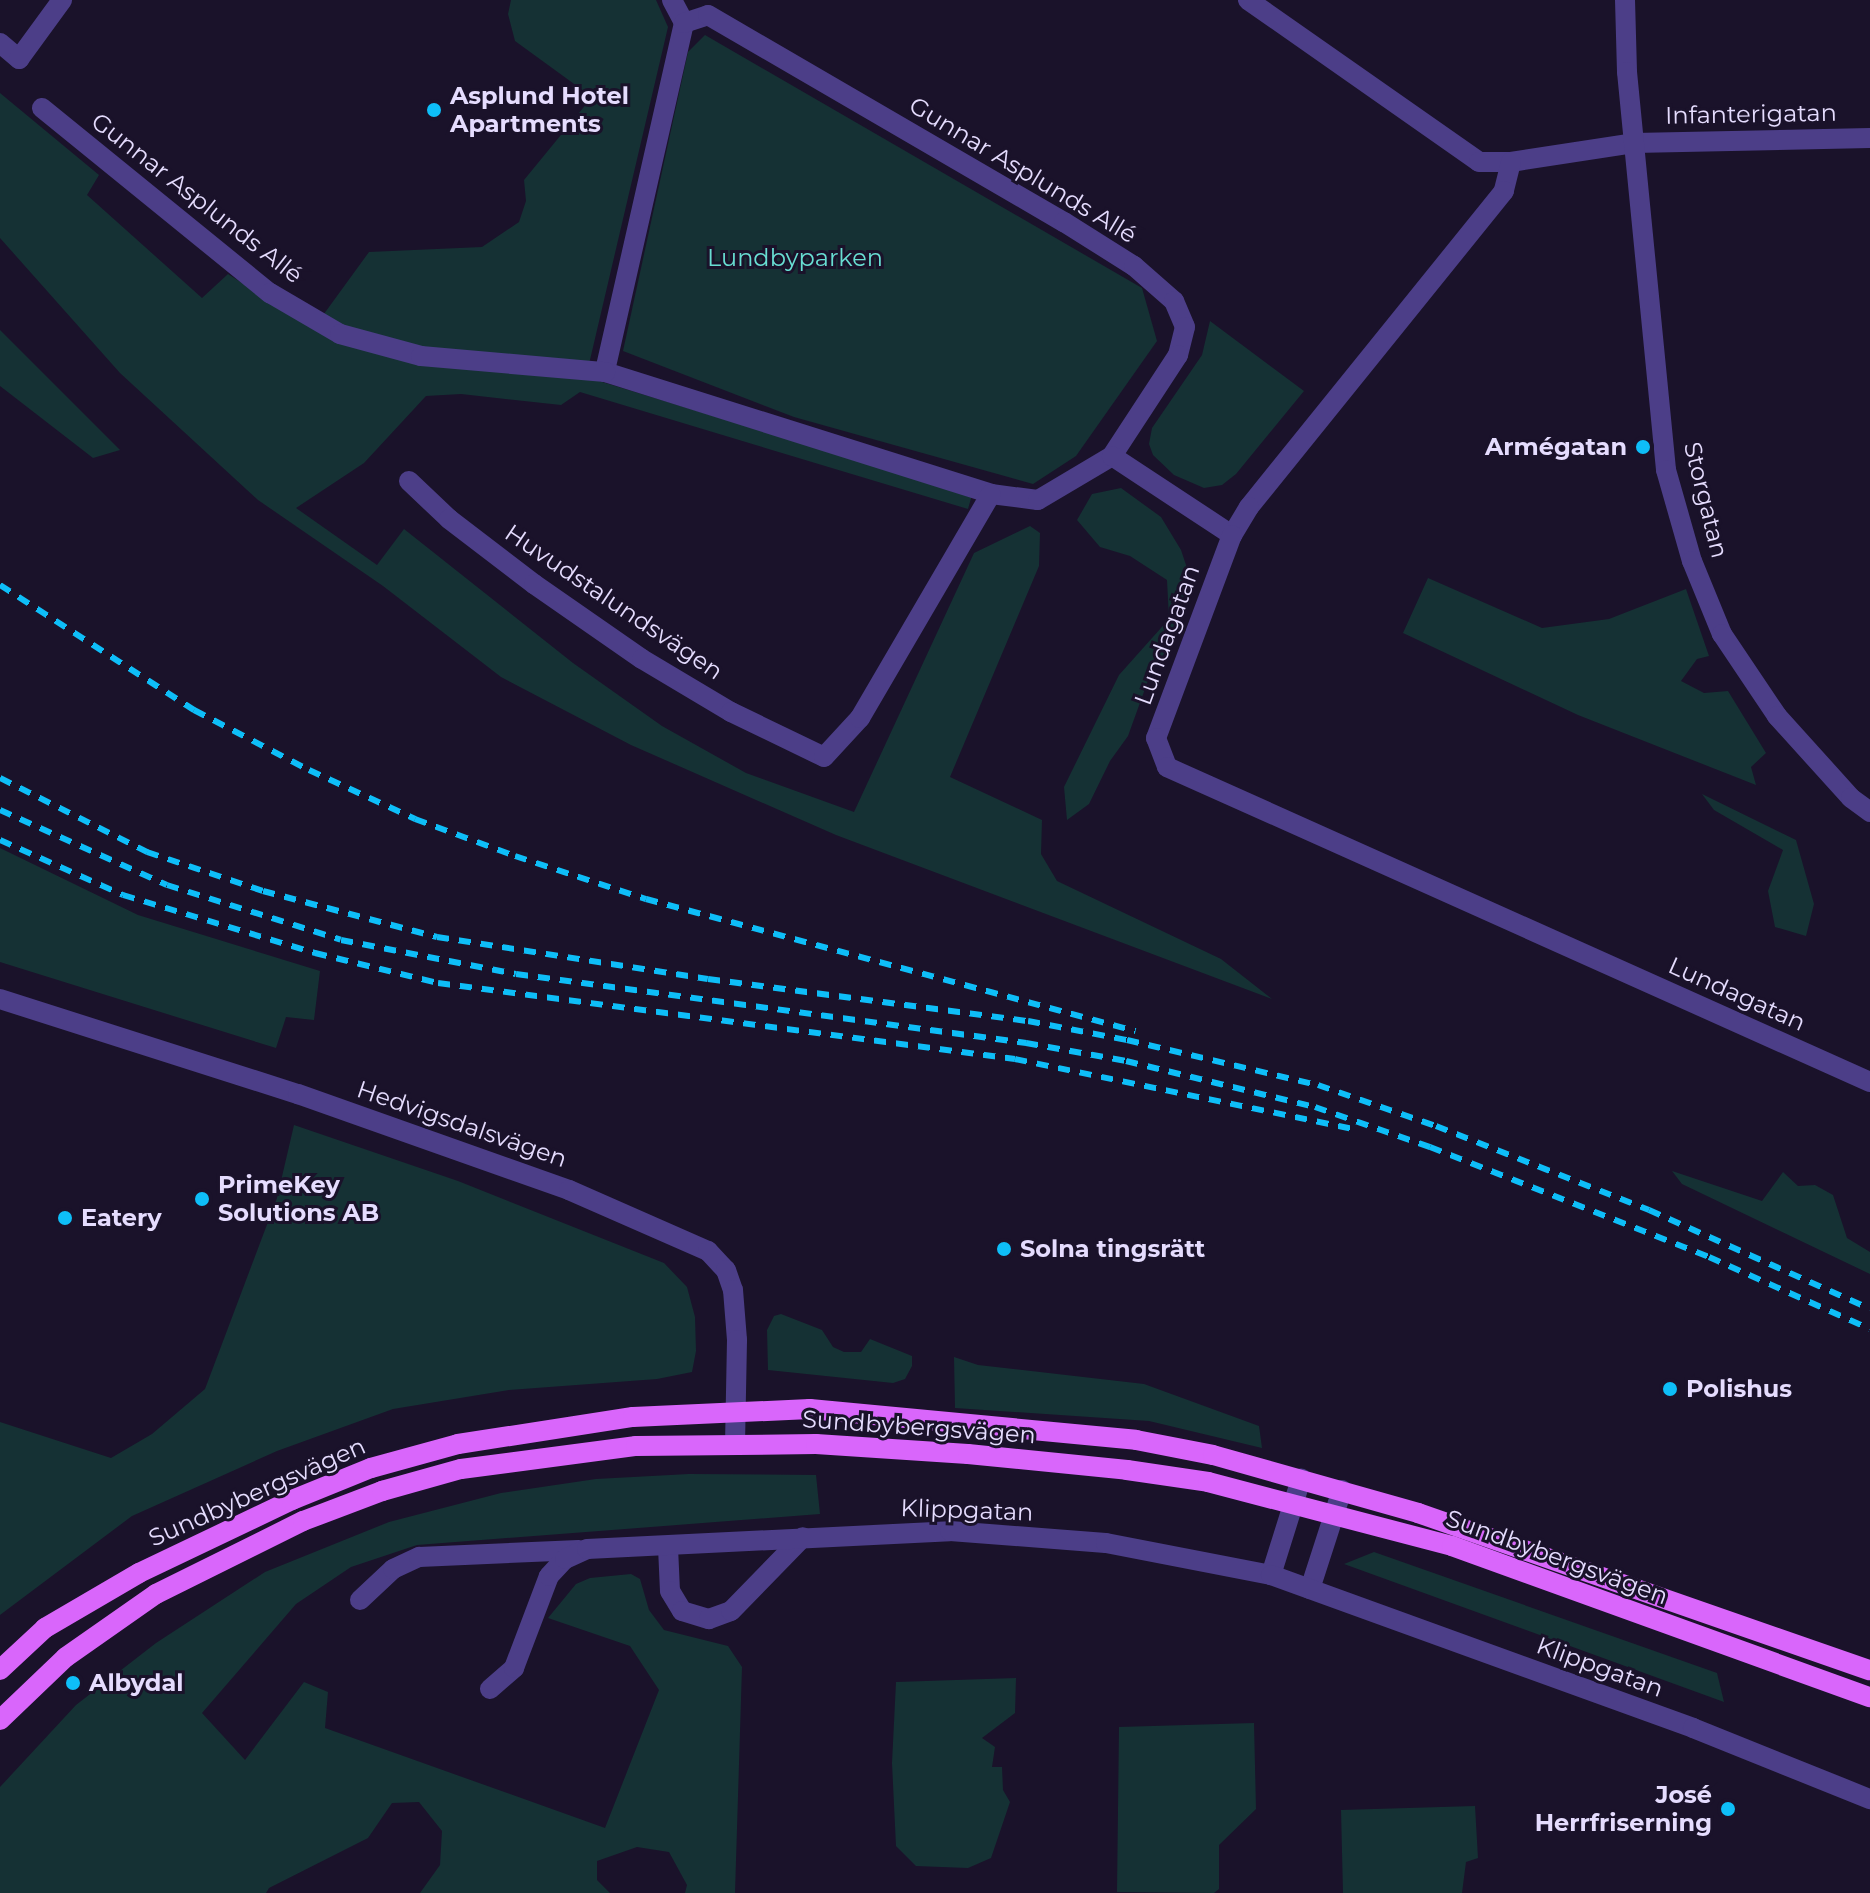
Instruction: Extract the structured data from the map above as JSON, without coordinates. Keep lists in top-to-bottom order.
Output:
{
  "streets": {
    "main road": ["Sundbybergsvägen"],
    "street": [
      "Infanterigatan",
      "Gunnar Asplunds Allé",
      "Storgatan",
      "Huvudstalundsvägen",
      "Lundagatan",
      "Hedvigsdalsvägen",
      "Klippgatan"
    ]
  },
  "crossings": [
    ["Infanterigatan", "Storgatan"],
    ["Gunnar Asplunds Allé", "Huvudstalundsvägen"],
    ["Hedvigsdalsvägen", "Sundbybergsvägen"]
  ],
  "parks": ["Lundbyparken"],
  "places": [
    "Asplund Hotel Apartments",
    "Armégatan",
    "PrimeKey Solutions AB",
    "Eatery",
    "Solna tingsrätt",
    "Polishus",
    "Albydal",
    "José Herrfriserning"
  ]
}
